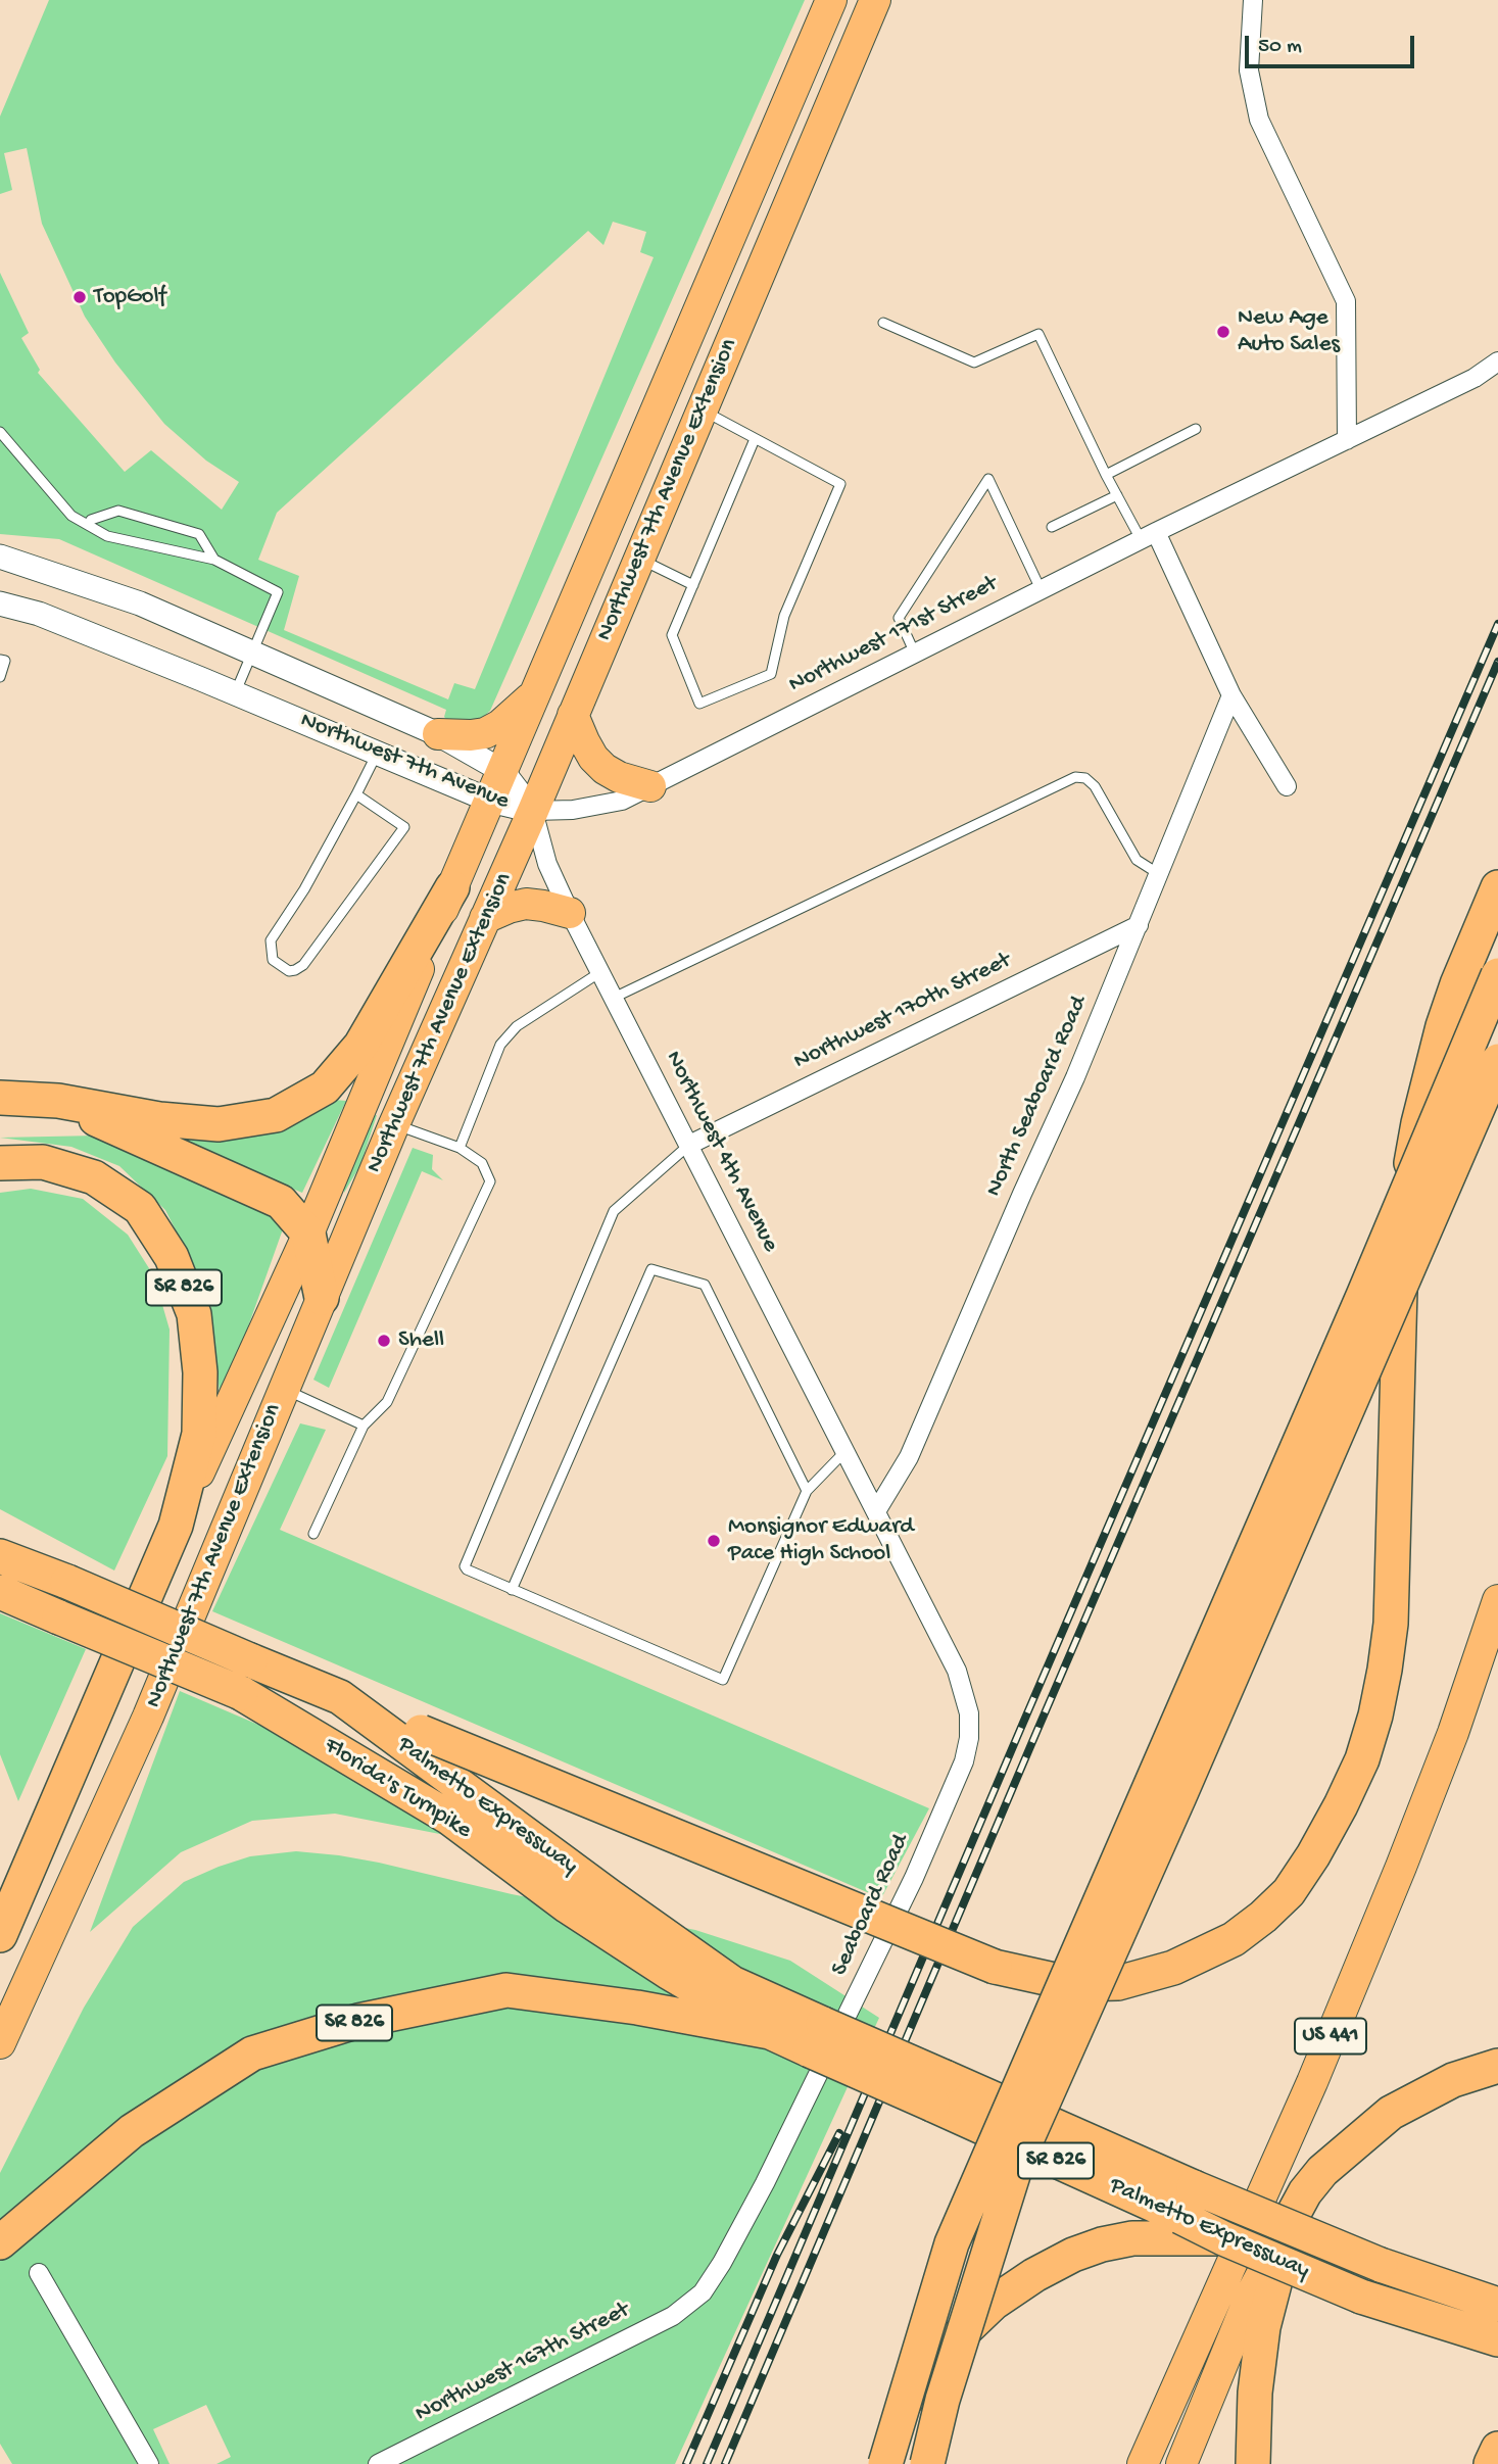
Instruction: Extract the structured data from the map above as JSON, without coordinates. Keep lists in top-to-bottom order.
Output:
{
  "streets": {
    "highway": ["SR 826", "Florida's Turnpike", "Palmetto Expressway"],
    "main road": ["Northwest 7th Avenue Extension", "US 441"],
    "street": [
      "Northwest 171st Street",
      "Northwest 7th Avenue",
      "Northwest 170th Street",
      "North Seaboard Road",
      "Northwest 4th Avenue",
      "Seaboard Road",
      "Northwest 167th Street"
    ]
  },
  "crossings": [
    ["Northwest 7th Avenue Extension", "Northwest 171st Street"],
    ["Northwest 7th Avenue Extension", "Northwest 7th Avenue"],
    ["Northwest 7th Avenue Extension", "Northwest 4th Avenue"],
    ["Northwest 7th Avenue Extension", "SR 826"],
    ["Northwest 171st Street", "Northwest 7th Avenue"],
    ["Northwest 171st Street", "Northwest 4th Avenue"],
    ["Northwest 7th Avenue", "Northwest 4th Avenue"],
    ["Northwest 170th Street", "North Seaboard Road"],
    ["Northwest 170th Street", "Northwest 4th Avenue"],
    ["North Seaboard Road", "Northwest 4th Avenue"],
    ["North Seaboard Road", "Seaboard Road"],
    ["Northwest 4th Avenue", "Seaboard Road"],
    ["SR 826", "Florida's Turnpike"],
    ["SR 826", "Palmetto Expressway"],
    ["Seaboard Road", "Northwest 167th Street"]
  ],
  "places": [
    "TopGolf",
    "New Age Auto Sales",
    "Shell",
    "Monsignor Edward Pace High School"
  ],
  "scale_bar": "50 m"
}
